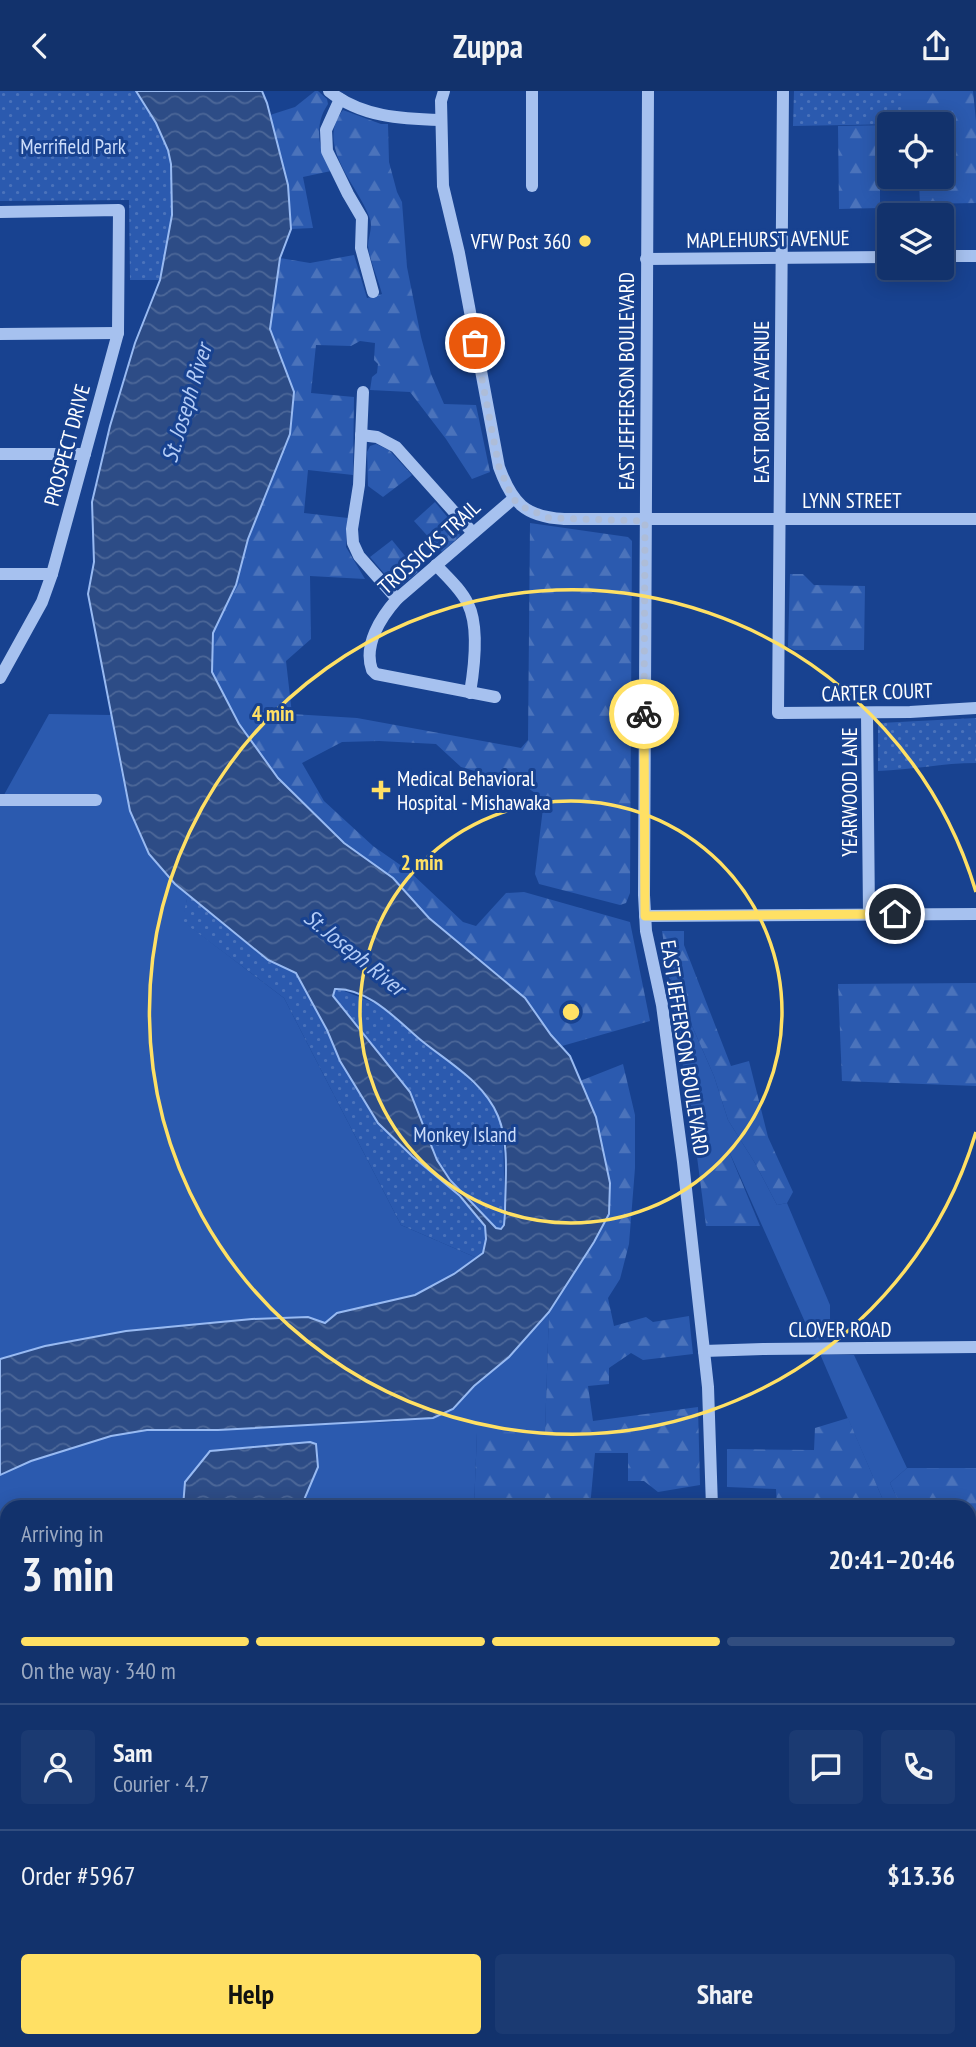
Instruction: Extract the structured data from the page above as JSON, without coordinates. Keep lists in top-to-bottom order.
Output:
{
  "streets": {
    "street": [
      "MAPLEHURST AVENUE",
      "EAST JEFFERSON BOULEVARD",
      "EAST BORLEY AVENUE",
      "PROSPECT DRIVE",
      "LYNN STREET",
      "TROSSICKS TRAIL",
      "CARTER COURT",
      "YEARWOOD LANE",
      "CLOVER ROAD"
    ]
  },
  "crossings": [
    ["MAPLEHURST AVENUE", "EAST JEFFERSON BOULEVARD"],
    ["MAPLEHURST AVENUE", "EAST BORLEY AVENUE"],
    ["EAST JEFFERSON BOULEVARD", "LYNN STREET"],
    ["EAST JEFFERSON BOULEVARD", "CLOVER ROAD"],
    ["EAST BORLEY AVENUE", "LYNN STREET"],
    ["EAST BORLEY AVENUE", "CARTER COURT"],
    ["LYNN STREET", "TROSSICKS TRAIL"],
    ["CARTER COURT", "YEARWOOD LANE"]
  ],
  "water": ["St. Joseph River"],
  "parks": ["Merrifield Park", "Monkey Island"],
  "places": {
    "other": ["VFW Post 360"],
    "health": ["Medical Behavioral Hospital - Mishawaka"]
  },
  "page": {
    "header": "Zuppa",
    "heading": ["3 min", "Arriving in", "20:41–20:46"],
    "panel": [
      "Sam",
      "Courier · 4.7",
      "Order #5967",
      "$13.36"
    ],
    "bar": "On the way · 340 m",
    "buttons": ["Help", "Share"]
  },
  "rings": ["4 min", "2 min"]
}
